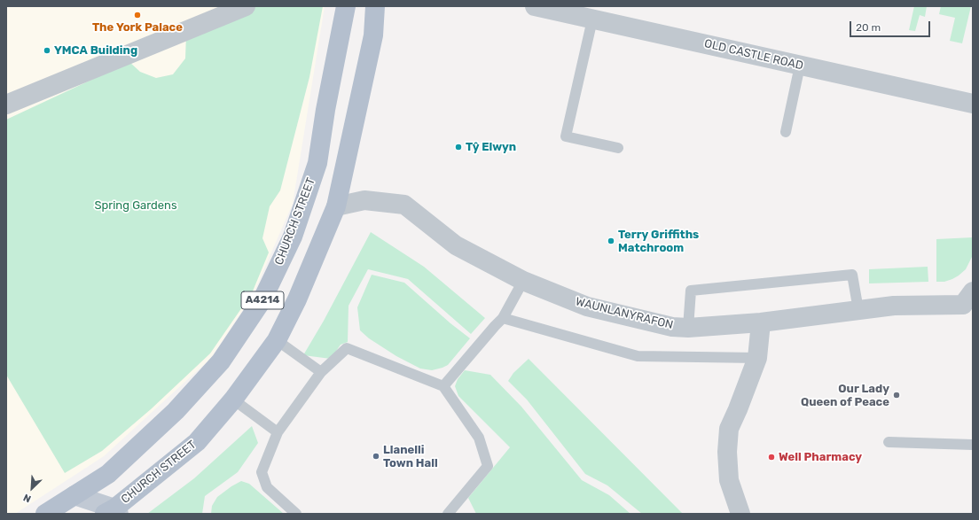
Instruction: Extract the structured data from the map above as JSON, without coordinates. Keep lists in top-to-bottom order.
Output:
{
  "streets": {
    "main road": ["CHURCH STREET", "A4214"],
    "street": ["OLD CASTLE ROAD", "WAUNLANYRAFON"]
  },
  "crossings": [
    ["CHURCH STREET", "A4214"],
    ["CHURCH STREET", "WAUNLANYRAFON"],
    ["A4214", "WAUNLANYRAFON"]
  ],
  "parks": ["Spring Gardens"],
  "places": [
    "The York Palace",
    "YMCA Building",
    "Tŷ Elwyn",
    "Terry Griffiths Matchroom",
    "Our Lady Queen of Peace",
    "Llanelli Town Hall",
    "Well Pharmacy"
  ],
  "scale_bar": "20 m",
  "north": "bottom left"
}
